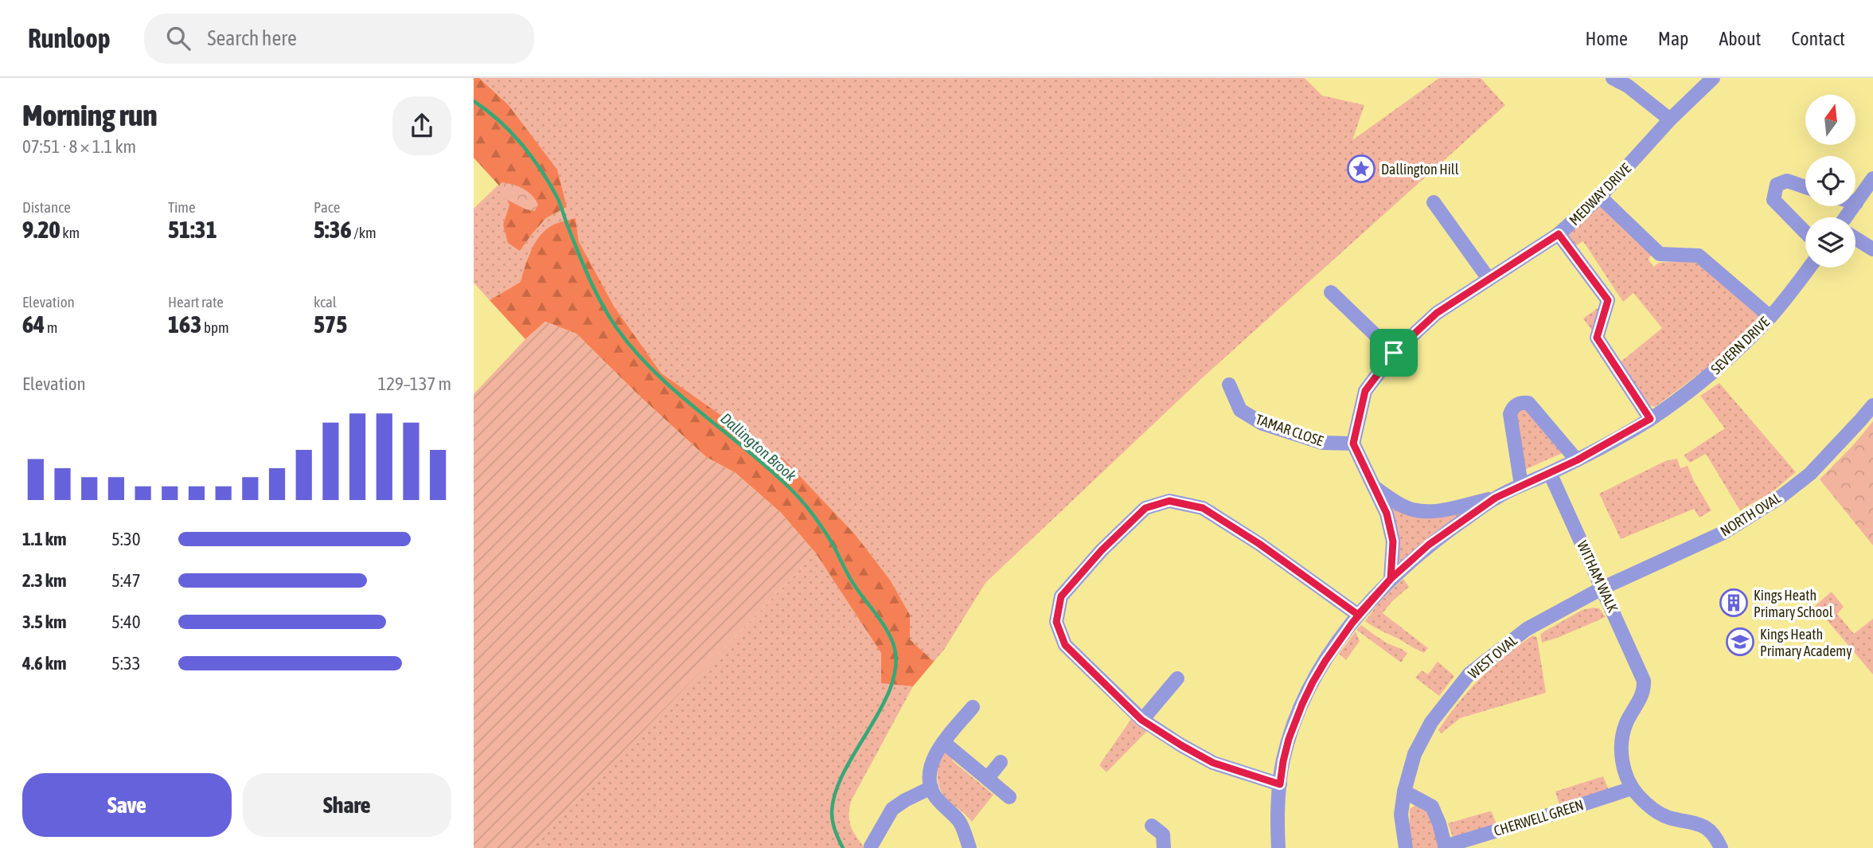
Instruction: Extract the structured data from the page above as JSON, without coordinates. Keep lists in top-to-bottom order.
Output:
{
  "streets": {
    "street": [
      "MEDWAY DRIVE",
      "SEVERN DRIVE",
      "TAMAR CLOSE",
      "NORTH OVAL",
      "WITHAM WALK",
      "WEST OVAL",
      "CHERWELL GREEN"
    ]
  },
  "crossings": [
    ["MEDWAY DRIVE", "TAMAR CLOSE"],
    ["SEVERN DRIVE", "WITHAM WALK"],
    ["NORTH OVAL", "WITHAM WALK"],
    ["NORTH OVAL", "WEST OVAL"],
    ["WITHAM WALK", "WEST OVAL"],
    ["WITHAM WALK", "CHERWELL GREEN"]
  ],
  "water": ["Dallington Brook"],
  "places": {
    "place": ["Dallington Hill"],
    "building": ["Kings Heath Primary School"],
    "school or university": ["Kings Heath Primary Academy"]
  },
  "north": "top",
  "page": {
    "header": "Runloop",
    "search": "Search here",
    "nav": [
      "Home",
      "Map",
      "About",
      "Contact"
    ],
    "heading": ["Morning run", "07:51 · 8 × 1.1 km"],
    "stats": [
      ["Distance", "9.20 km"],
      ["Time", "51:31"],
      ["Pace", "5:36 /km"],
      ["Elevation", "64 m"],
      ["Heart rate", "163 bpm"],
      ["kcal", "575"]
    ],
    "chart": ["Elevation", "129–137 m"],
    "list": [
      {
        "name": "1.1 km",
        "note": "5:30"
      },
      {
        "name": "2.3 km",
        "note": "5:47"
      },
      {
        "name": "3.5 km",
        "note": "5:40"
      },
      {
        "name": "4.6 km",
        "note": "5:33"
      }
    ],
    "buttons": ["Save", "Share"]
  }
}
